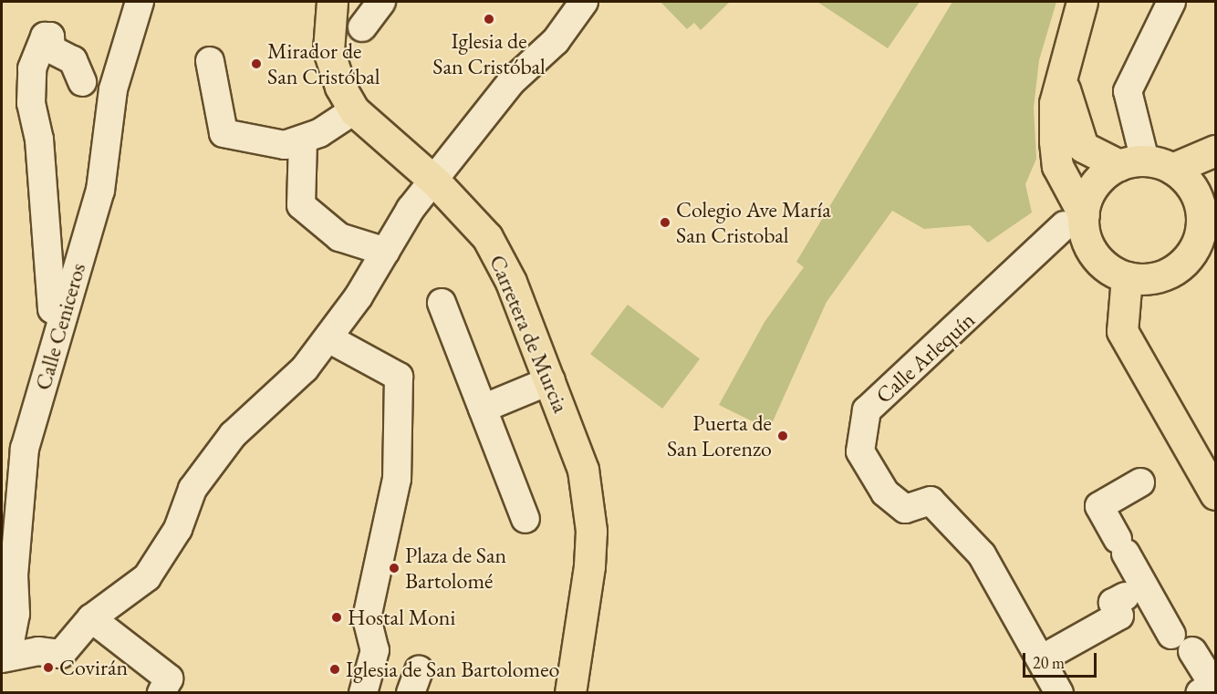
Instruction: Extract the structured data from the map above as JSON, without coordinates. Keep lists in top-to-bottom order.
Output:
{
  "streets": {
    "main road": ["Carretera de Murcia"],
    "street": ["Calle Ceniceros", "Calle Arlequín"]
  },
  "places": [
    "Iglesia de San Cristóbal",
    "Mirador de San Cristóbal",
    "Colegio Ave María San Cristobal",
    "Puerta de San Lorenzo",
    "Plaza de San Bartolomé",
    "Hostal Moni",
    "Covirán",
    "Iglesia de San Bartolomeo"
  ],
  "scale_bar": "20 m"
}
